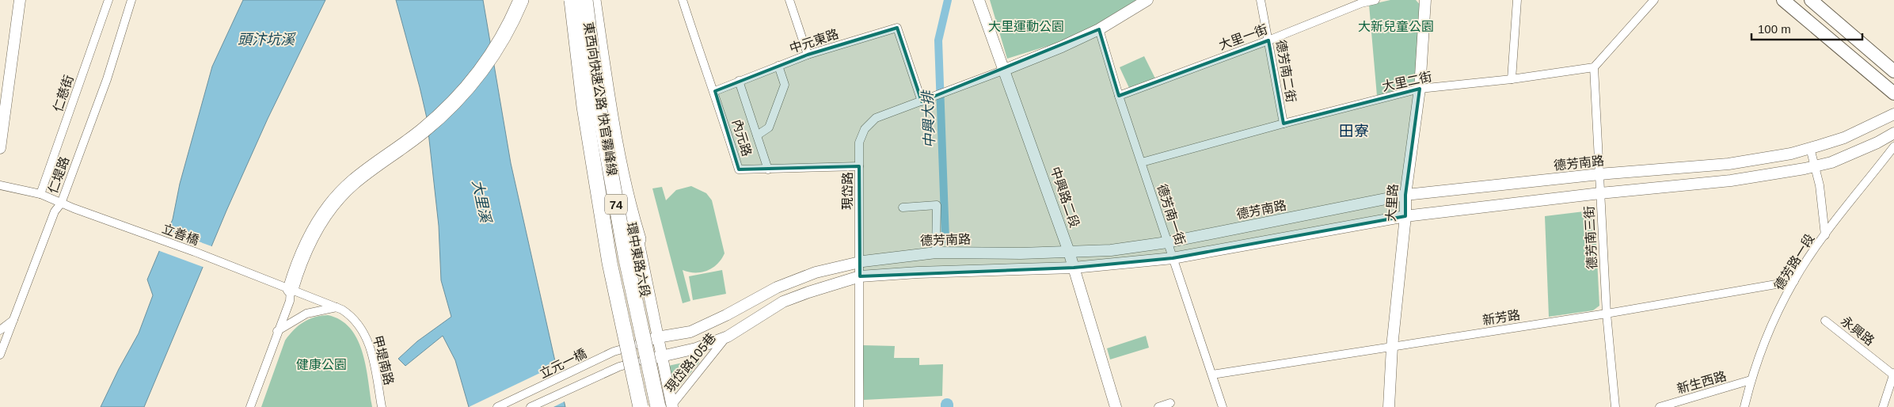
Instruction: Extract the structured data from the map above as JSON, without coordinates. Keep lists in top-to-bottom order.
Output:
{
  "streets": {
    "highway": ["東西向快速公路 快官霧峰線", "74"],
    "street": [
      "大里一街",
      "中元東路",
      "德芳南二街",
      "大里二街",
      "仁慈街",
      "內元路",
      "德芳南路",
      "仁堤路",
      "現岱路",
      "中興路二段",
      "大里路",
      "德芳南一街",
      "立善橋",
      "德芳南三街",
      "環中東路六段",
      "德芳路一段",
      "新芳路",
      "永興路",
      "甲堤南路",
      "現岱路105巷",
      "立元一橋",
      "新生西路"
    ]
  },
  "crossings": [
    ["大里一街", "德芳南二街"],
    ["大里一街", "德芳南一街"],
    ["中元東路", "內元路"],
    ["中元東路", "現岱路"],
    ["德芳南二街", "大里二街"],
    ["大里二街", "大里路"],
    ["大里二街", "德芳南一街"],
    ["大里二街", "德芳南三街"],
    ["仁慈街", "立善橋"],
    ["東西向快速公路 快官霧峰線", "環中東路六段"],
    ["東西向快速公路 快官霧峰線", "現岱路105巷"],
    ["內元路", "現岱路"],
    ["德芳南路", "現岱路"],
    ["德芳南路", "中興路二段"],
    ["德芳南路", "大里路"],
    ["德芳南路", "德芳南一街"],
    ["德芳南路", "德芳南三街"],
    ["德芳南路", "環中東路六段"],
    ["德芳南路", "立元一橋"],
    ["仁堤路", "立善橋"],
    ["現岱路", "中興路二段"],
    ["大里路", "新芳路"],
    ["德芳南一街", "新芳路"],
    ["立善橋", "甲堤南路"],
    ["德芳南三街", "新芳路"],
    ["環中東路六段", "現岱路105巷"],
    ["環中東路六段", "立元一橋"],
    ["德芳路一段", "新芳路"],
    ["德芳路一段", "新生西路"]
  ],
  "districts": ["田寮"],
  "water": ["頭汴坑溪", "中興大排", "大里溪"],
  "parks": ["大里運動公園", "大新兒童公園", "健康公園"],
  "scale_bar": "100 m"
}
